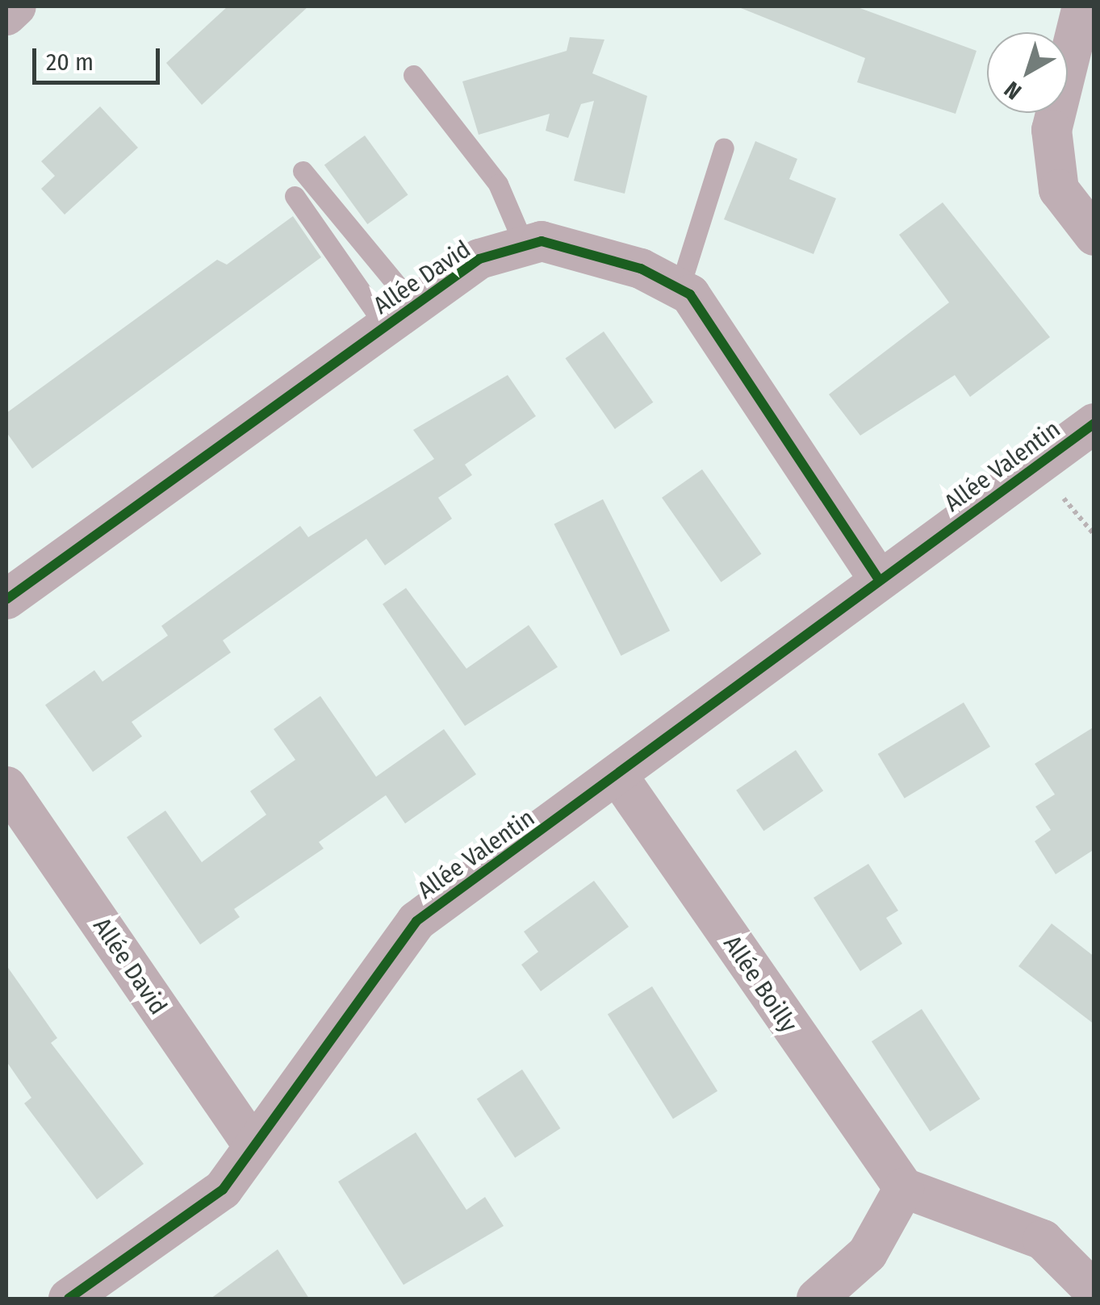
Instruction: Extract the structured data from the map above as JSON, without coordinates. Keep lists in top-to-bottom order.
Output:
{
  "streets": {
    "street": ["Allée David", "Allée Valentin", "Allée Boilly"]
  },
  "crossings": [
    ["Allée David", "Allée Valentin"],
    ["Allée Valentin", "Allée Boilly"]
  ],
  "scale_bar": "20 m",
  "north": "bottom left"
}
